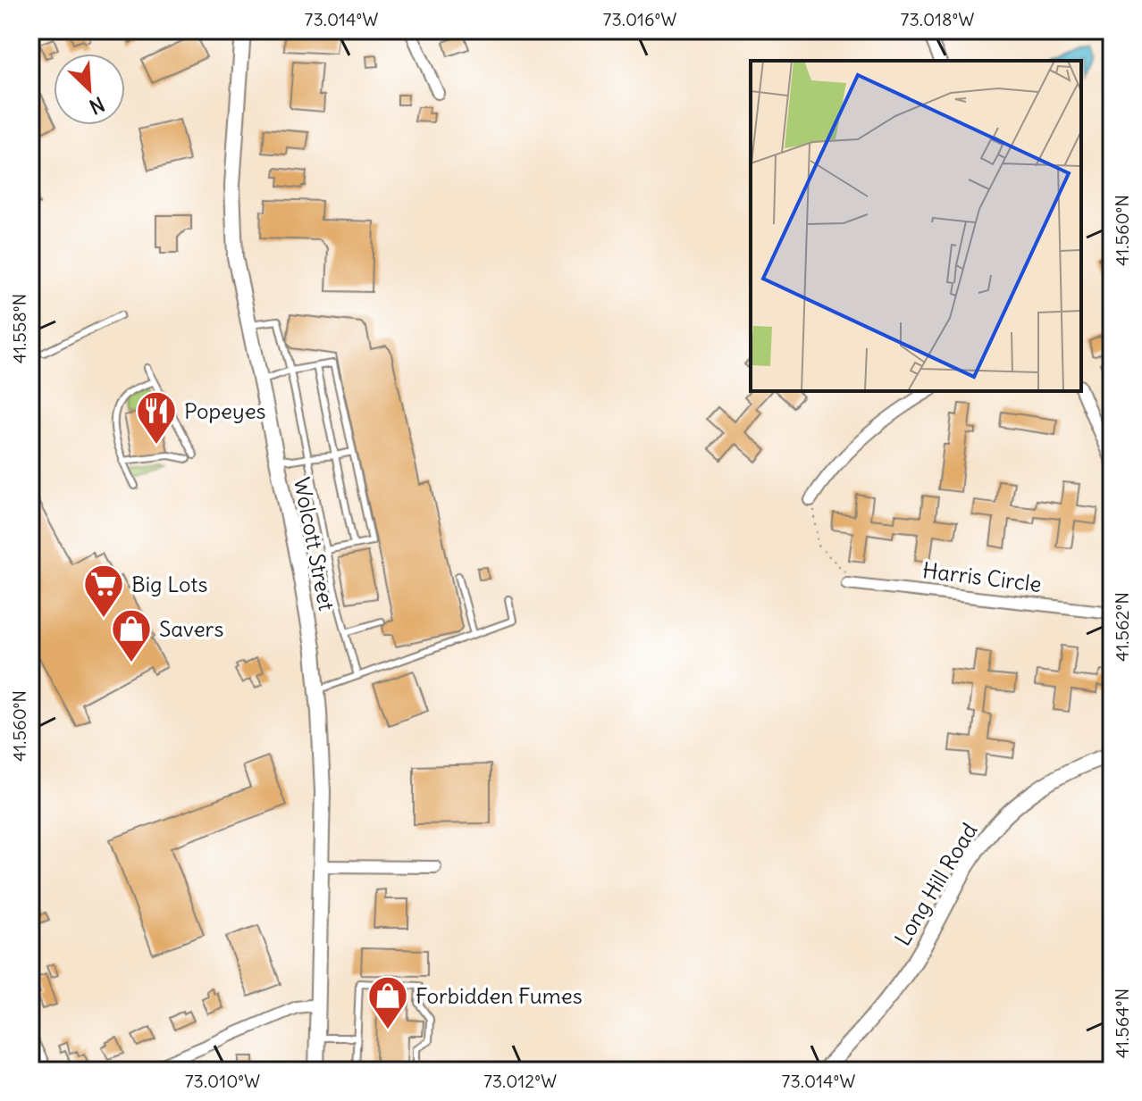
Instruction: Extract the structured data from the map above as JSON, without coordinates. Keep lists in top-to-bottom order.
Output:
{
  "streets": {
    "main road": ["Wolcott Street", "Long Hill Road"],
    "street": ["Harris Circle"]
  },
  "places": {
    "restaurant": ["Popeyes"],
    "supermarket": ["Big Lots"],
    "shop": ["Savers", "Forbidden Fumes"]
  },
  "north": "bottom right",
  "coordinates": [
    "73.014°W",
    "73.016°W",
    "73.018°W",
    "41.560°N",
    "41.558°N",
    "41.562°N",
    "41.564°N",
    "73.010°W",
    "73.012°W"
  ]
}
